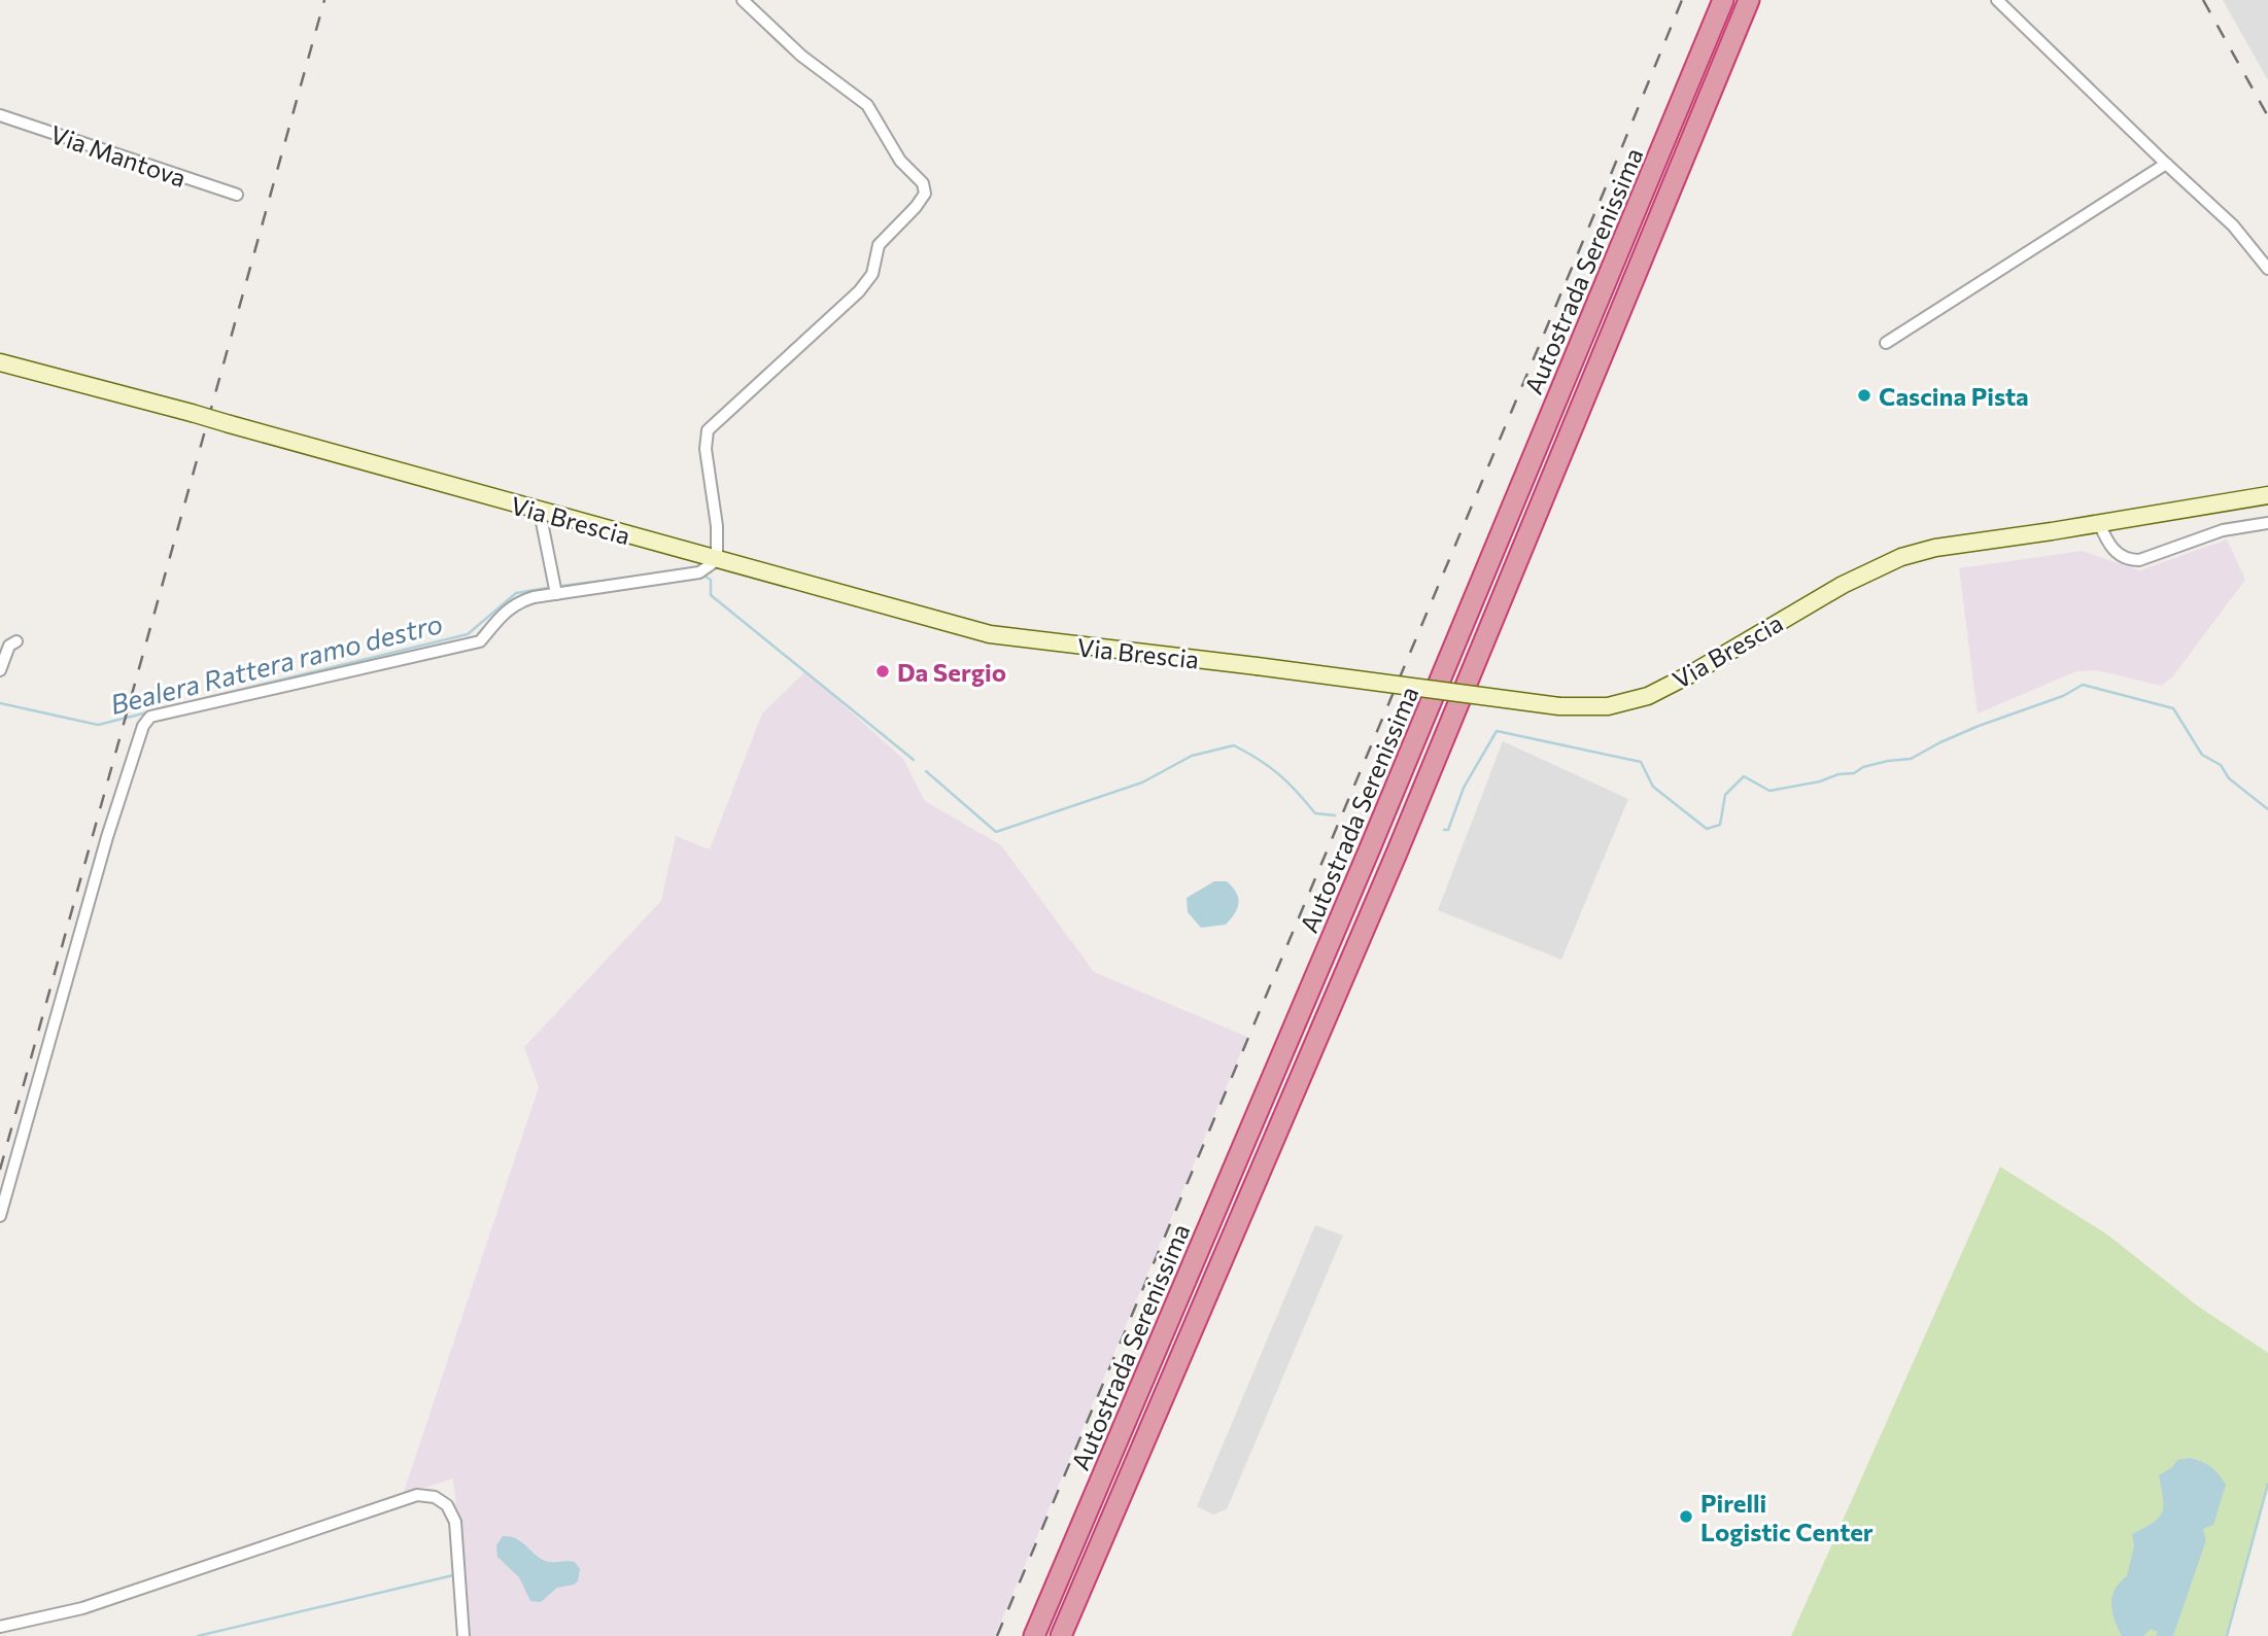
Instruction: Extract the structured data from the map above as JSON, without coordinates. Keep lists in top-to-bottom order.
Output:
{
  "streets": {
    "highway": ["Autostrada Serenissima"],
    "main road": ["Via Brescia"],
    "street": ["Via Mantova"]
  },
  "water": ["Bealera Rattera ramo destro"],
  "places": ["Cascina Pista", "Da Sergio", "Pirelli Logistic Center"]
}
